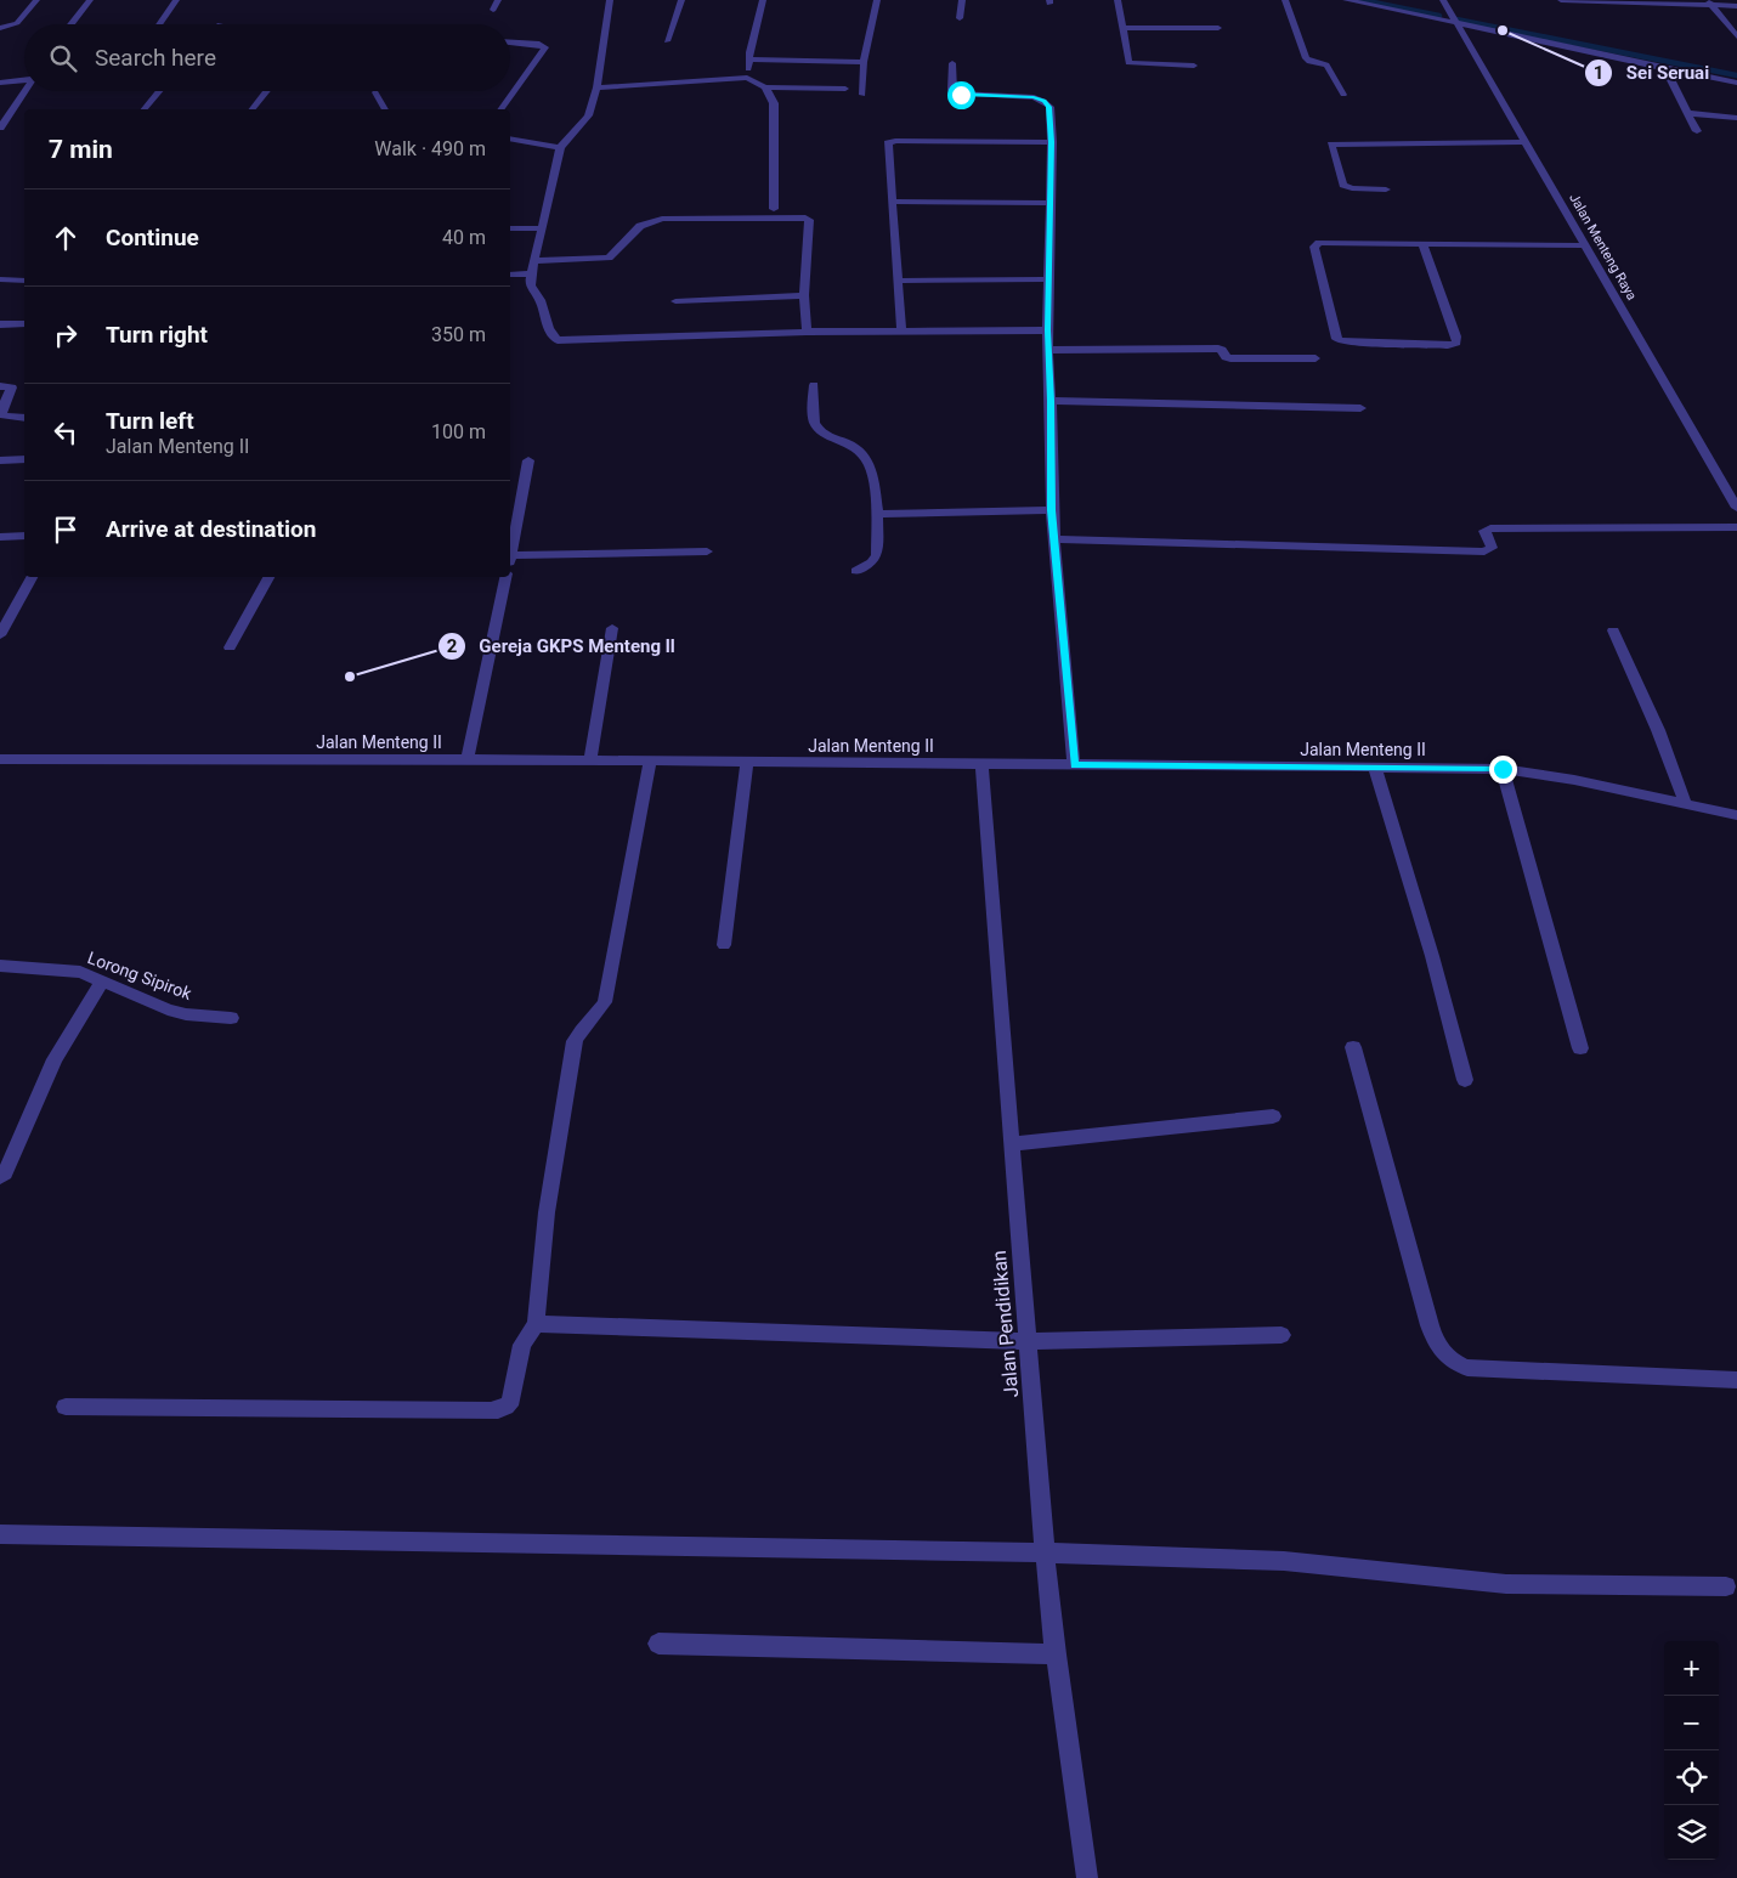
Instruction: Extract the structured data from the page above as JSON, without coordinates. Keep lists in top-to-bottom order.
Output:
{
  "streets": {
    "street": [
      "Jalan Menteng Raya",
      "Jalan Menteng II",
      "Lorong Sipirok",
      "Jalan Pendidikan"
    ]
  },
  "crossings": [
    ["Jalan Menteng II", "Jalan Pendidikan"]
  ],
  "places": ["Sei Seruai", "Gereja GKPS Menteng ll"],
  "page": {
    "search": "Search here",
    "heading": ["7 min", "Walk · 490 m"],
    "list": [
      ["Continue", "40 m"],
      ["Turn right", "350 m"],
      ["Turn left", "Jalan Menteng II", "100 m"],
      "Arrive at destination"
    ],
    "map_buttons": ["+", "−"]
  }
}
